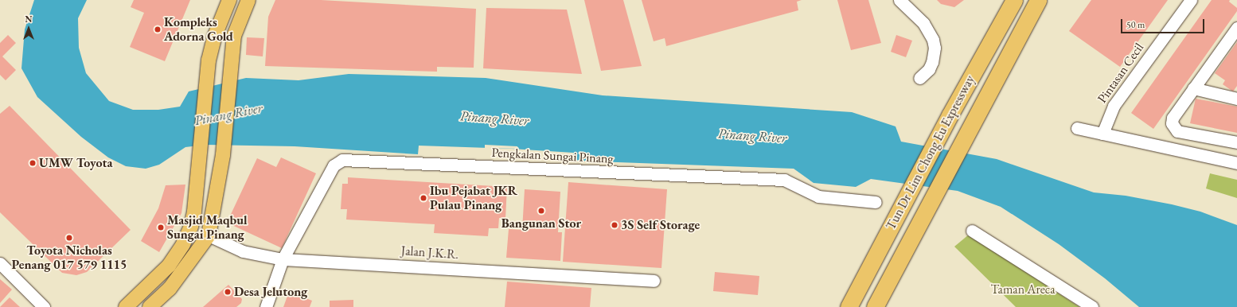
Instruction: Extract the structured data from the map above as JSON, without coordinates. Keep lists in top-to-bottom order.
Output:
{
  "streets": {
    "highway": ["Tun Dr Lim Chong Eu Expressway"],
    "street": ["Pintasan Cecil", "Pengkalan Sungai Pinang", "Jalan J.K.R."]
  },
  "crossings": [
    ["Pengkalan Sungai Pinang", "Jalan J.K.R."]
  ],
  "water": ["Pinang River"],
  "parks": ["Taman Areca"],
  "places": [
    "Kompleks Adorna Gold",
    "UMW Toyota",
    "Ibu Pejabat JKR Pulau Pinang",
    "Bangunan Stor",
    "3S Self Storage",
    "Masjid Maqbul Sungai Pinang",
    "Toyota Nicholas Penang 017 579 1115",
    "Desa Jelutong"
  ],
  "scale_bar": "50 m",
  "north": "top"
}
